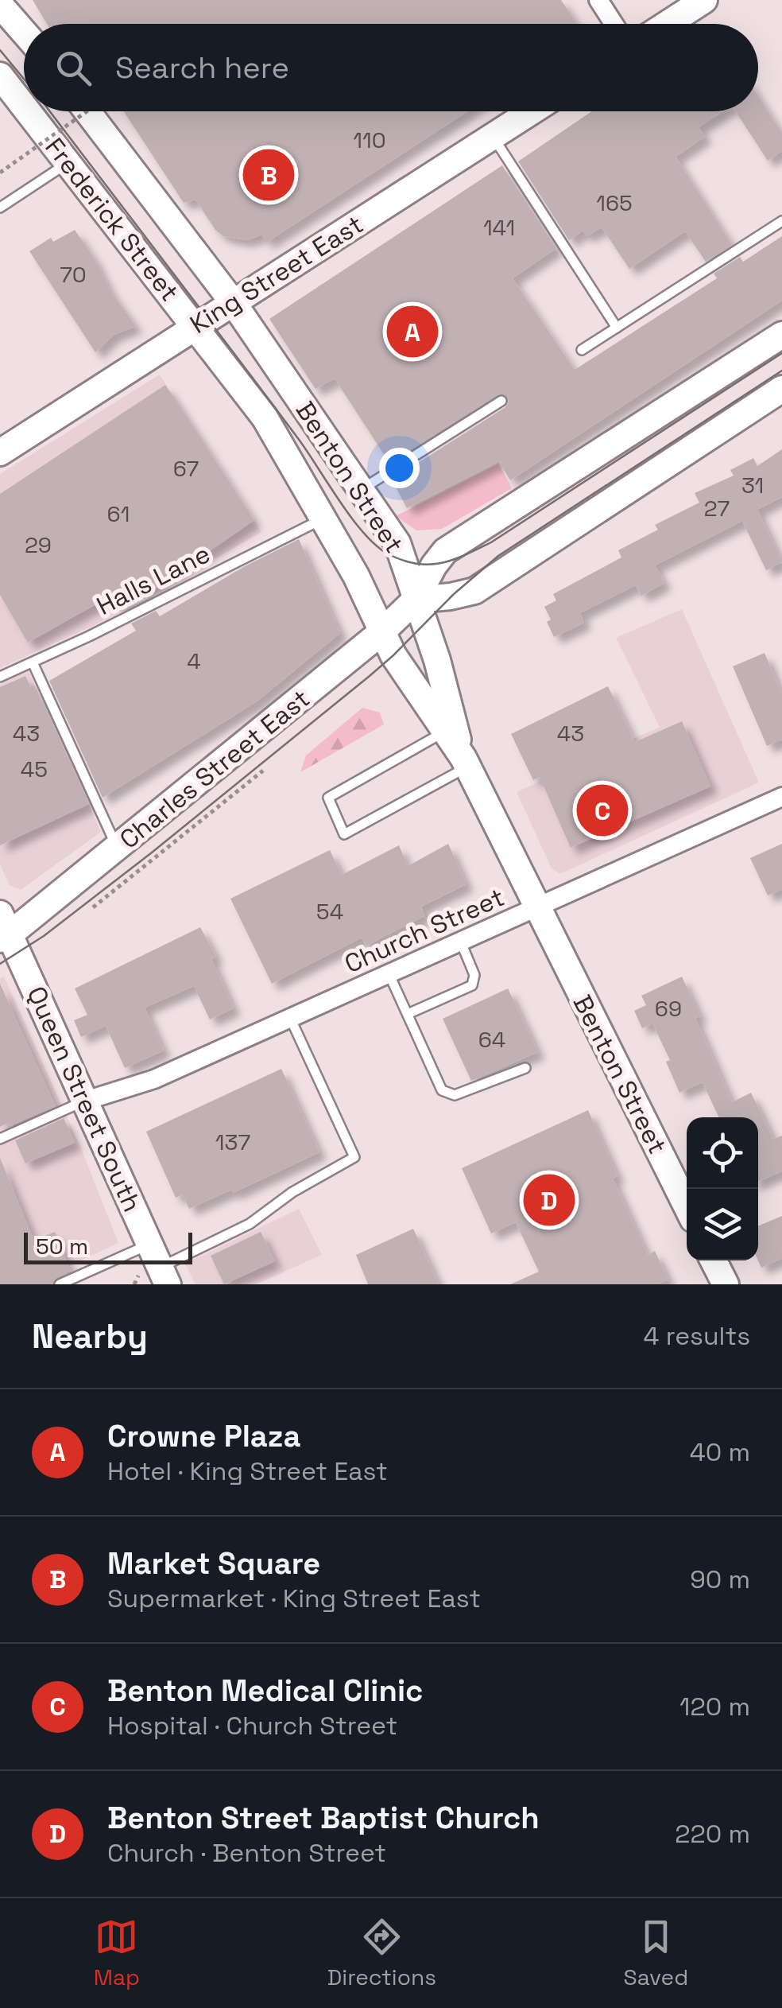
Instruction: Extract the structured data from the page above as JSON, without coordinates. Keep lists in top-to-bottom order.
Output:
{
  "streets": {
    "main road": [
      "Frederick Street",
      "King Street East",
      "Benton Street",
      "Charles Street East",
      "Queen Street South"
    ],
    "street": ["Church Street"],
    "lane": ["Halls Lane"]
  },
  "crossings": [
    ["Frederick Street", "King Street East"],
    ["Frederick Street", "Benton Street"],
    ["King Street East", "Benton Street"],
    ["Benton Street", "Halls Lane"],
    ["Benton Street", "Charles Street East"],
    ["Benton Street", "Church Street"],
    ["Charles Street East", "Queen Street South"],
    ["Church Street", "Queen Street South"]
  ],
  "house_numbers": [
    "110",
    "165",
    "141",
    "70",
    "67",
    "31",
    "27",
    "61",
    "29",
    "4",
    "43",
    "43",
    "45",
    "54",
    "69",
    "64",
    "137"
  ],
  "scale_bar": "50 m",
  "page": {
    "search": "Search here",
    "pins": [
      "B",
      "A",
      "C",
      "D"
    ],
    "scale": "50 m",
    "heading": ["Nearby", "4 results"],
    "list": [
      {
        "mark": "A",
        "name": "Crowne Plaza",
        "note": "Hotel · King Street East",
        "value": "40 m"
      },
      {
        "mark": "B",
        "name": "Market Square",
        "note": "Supermarket · King Street East",
        "value": "90 m"
      },
      {
        "mark": "C",
        "name": "Benton Medical Clinic",
        "note": "Hospital · Church Street",
        "value": "120 m"
      },
      {
        "mark": "D",
        "name": "Benton Street Baptist Church",
        "note": "Church · Benton Street",
        "value": "220 m"
      }
    ],
    "nav": ["Map", "Directions", "Saved"]
  }
}
